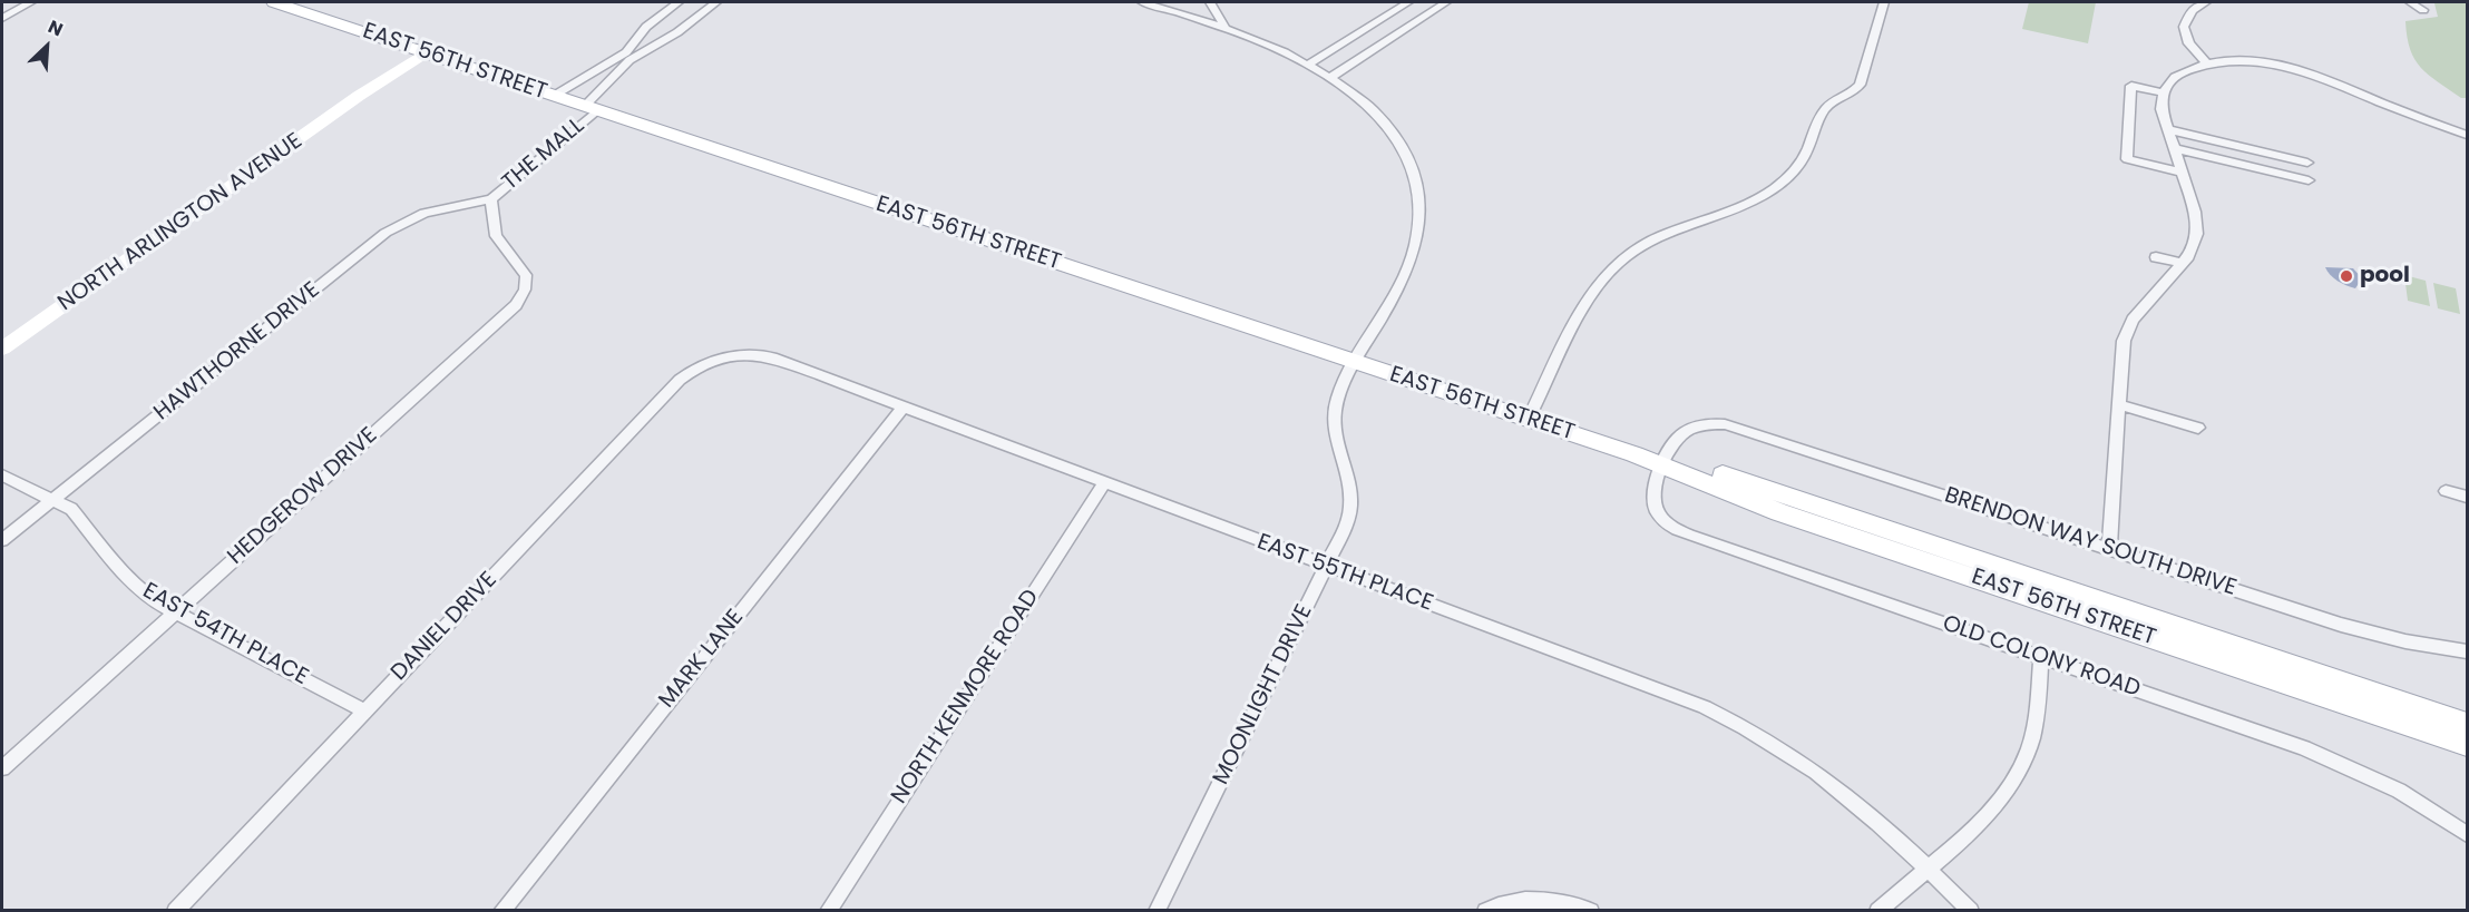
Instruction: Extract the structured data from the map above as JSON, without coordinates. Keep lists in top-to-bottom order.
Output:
{
  "streets": {
    "main road": ["EAST 56TH STREET", "NORTH ARLINGTON AVENUE"],
    "street": [
      "THE MALL",
      "HAWTHORNE DRIVE",
      "HEDGEROW DRIVE",
      "BRENDON WAY SOUTH DRIVE",
      "EAST 55TH PLACE",
      "DANIEL DRIVE",
      "EAST 54TH PLACE",
      "OLD COLONY ROAD",
      "MARK LANE",
      "MOONLIGHT DRIVE",
      "NORTH KENMORE ROAD"
    ]
  },
  "crossings": [
    ["EAST 56TH STREET", "THE MALL"],
    ["EAST 56TH STREET", "NORTH ARLINGTON AVENUE"],
    ["EAST 56TH STREET", "BRENDON WAY SOUTH DRIVE"],
    ["EAST 56TH STREET", "OLD COLONY ROAD"],
    ["EAST 56TH STREET", "MOONLIGHT DRIVE"],
    ["THE MALL", "HAWTHORNE DRIVE"],
    ["THE MALL", "HEDGEROW DRIVE"],
    ["HAWTHORNE DRIVE", "HEDGEROW DRIVE"],
    ["HAWTHORNE DRIVE", "EAST 54TH PLACE"],
    ["HEDGEROW DRIVE", "EAST 54TH PLACE"],
    ["BRENDON WAY SOUTH DRIVE", "OLD COLONY ROAD"],
    ["EAST 55TH PLACE", "DANIEL DRIVE"],
    ["EAST 55TH PLACE", "MARK LANE"],
    ["EAST 55TH PLACE", "MOONLIGHT DRIVE"],
    ["EAST 55TH PLACE", "NORTH KENMORE ROAD"],
    ["DANIEL DRIVE", "EAST 54TH PLACE"]
  ],
  "places": ["pool"],
  "north": "top right"
}
